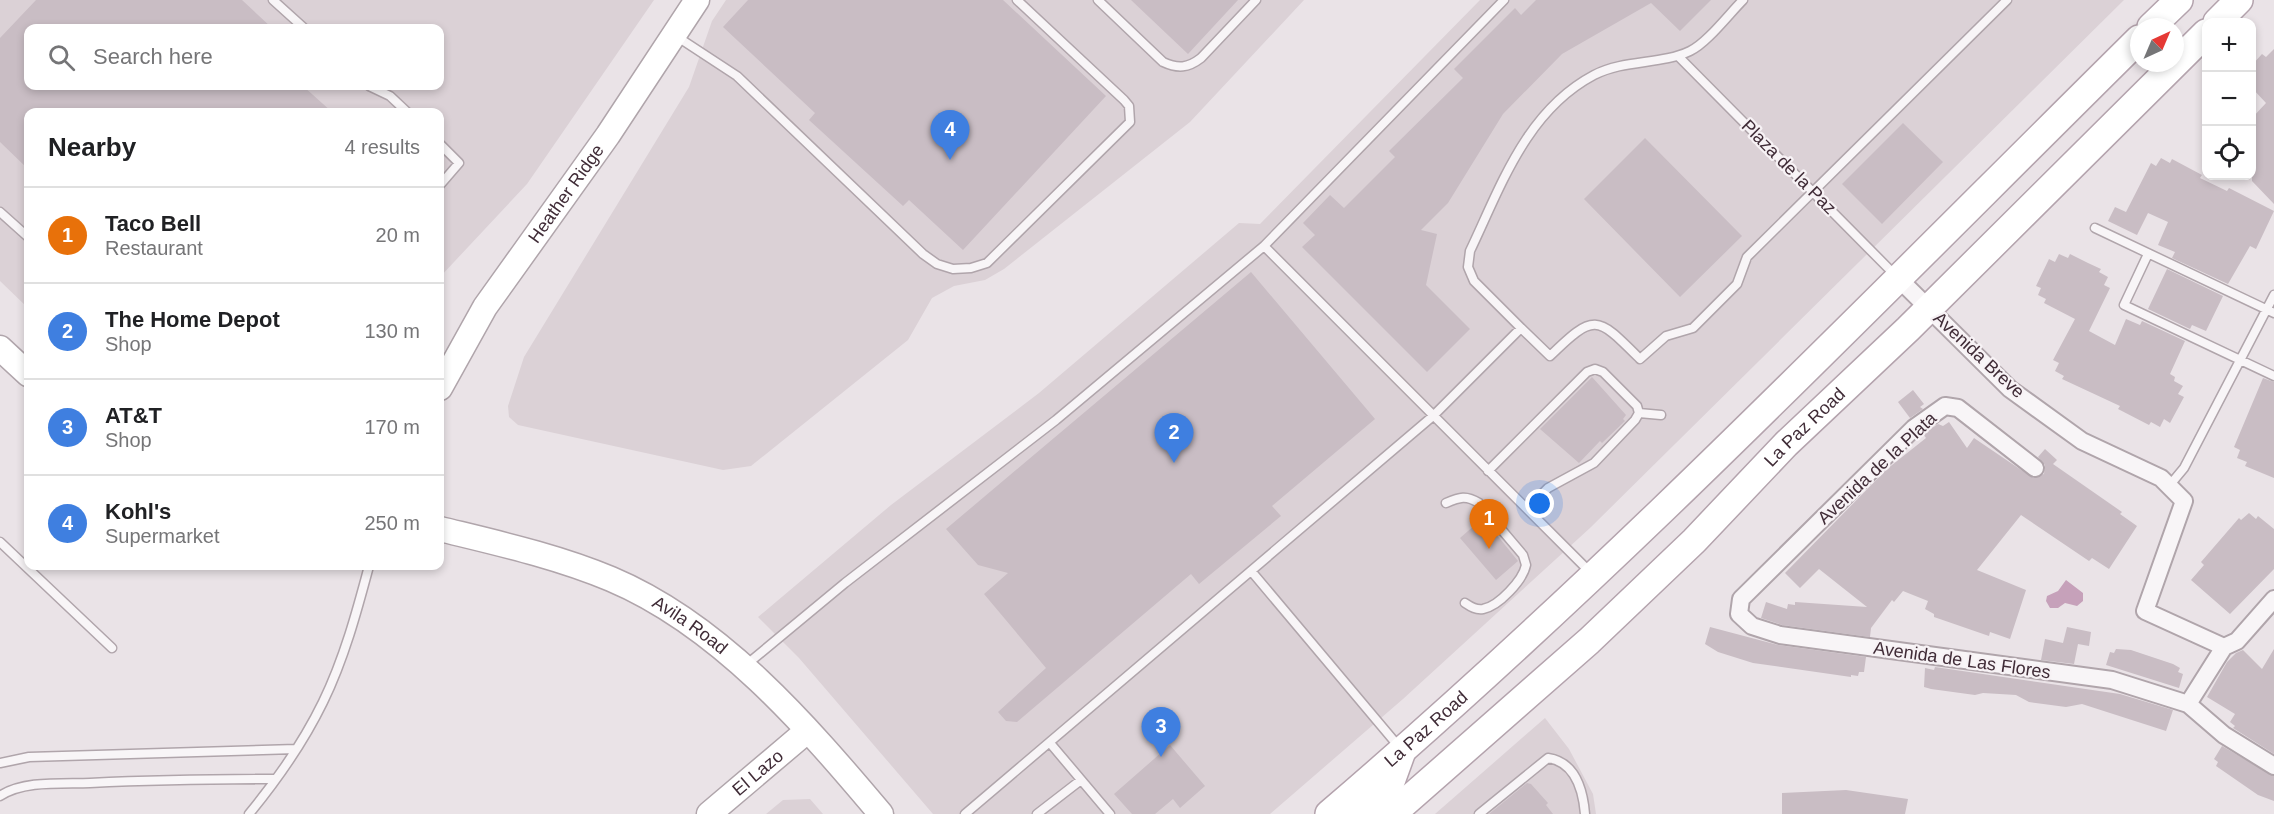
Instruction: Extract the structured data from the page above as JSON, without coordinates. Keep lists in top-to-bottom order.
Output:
{
  "streets": {
    "main road": ["La Paz Road"],
    "street": [
      "Heather Ridge",
      "Avenida Breve",
      "Avenida de la Plata",
      "Avila Road",
      "Avenida de Las Flores",
      "El Lazo"
    ],
    "lane": ["Plaza de la Paz"]
  },
  "crossings": [
    ["Plaza de la Paz", "Avenida Breve"],
    ["Plaza de la Paz", "La Paz Road"],
    ["Avenida Breve", "La Paz Road"],
    ["Avenida de la Plata", "Avenida de Las Flores"],
    ["Avila Road", "El Lazo"]
  ],
  "north": "top right",
  "page": {
    "map_buttons": ["+", "−"],
    "search": "Search here",
    "heading": ["Nearby", "4 results"],
    "pins": [
      "4",
      "2",
      "1",
      "3"
    ],
    "list": [
      {
        "mark": "1",
        "name": "Taco Bell",
        "note": "Restaurant",
        "value": "20 m"
      },
      {
        "mark": "2",
        "name": "The Home Depot",
        "note": "Shop",
        "value": "130 m"
      },
      {
        "mark": "3",
        "name": "AT&T",
        "note": "Shop",
        "value": "170 m"
      },
      {
        "mark": "4",
        "name": "Kohl's",
        "note": "Supermarket",
        "value": "250 m"
      }
    ]
  }
}
